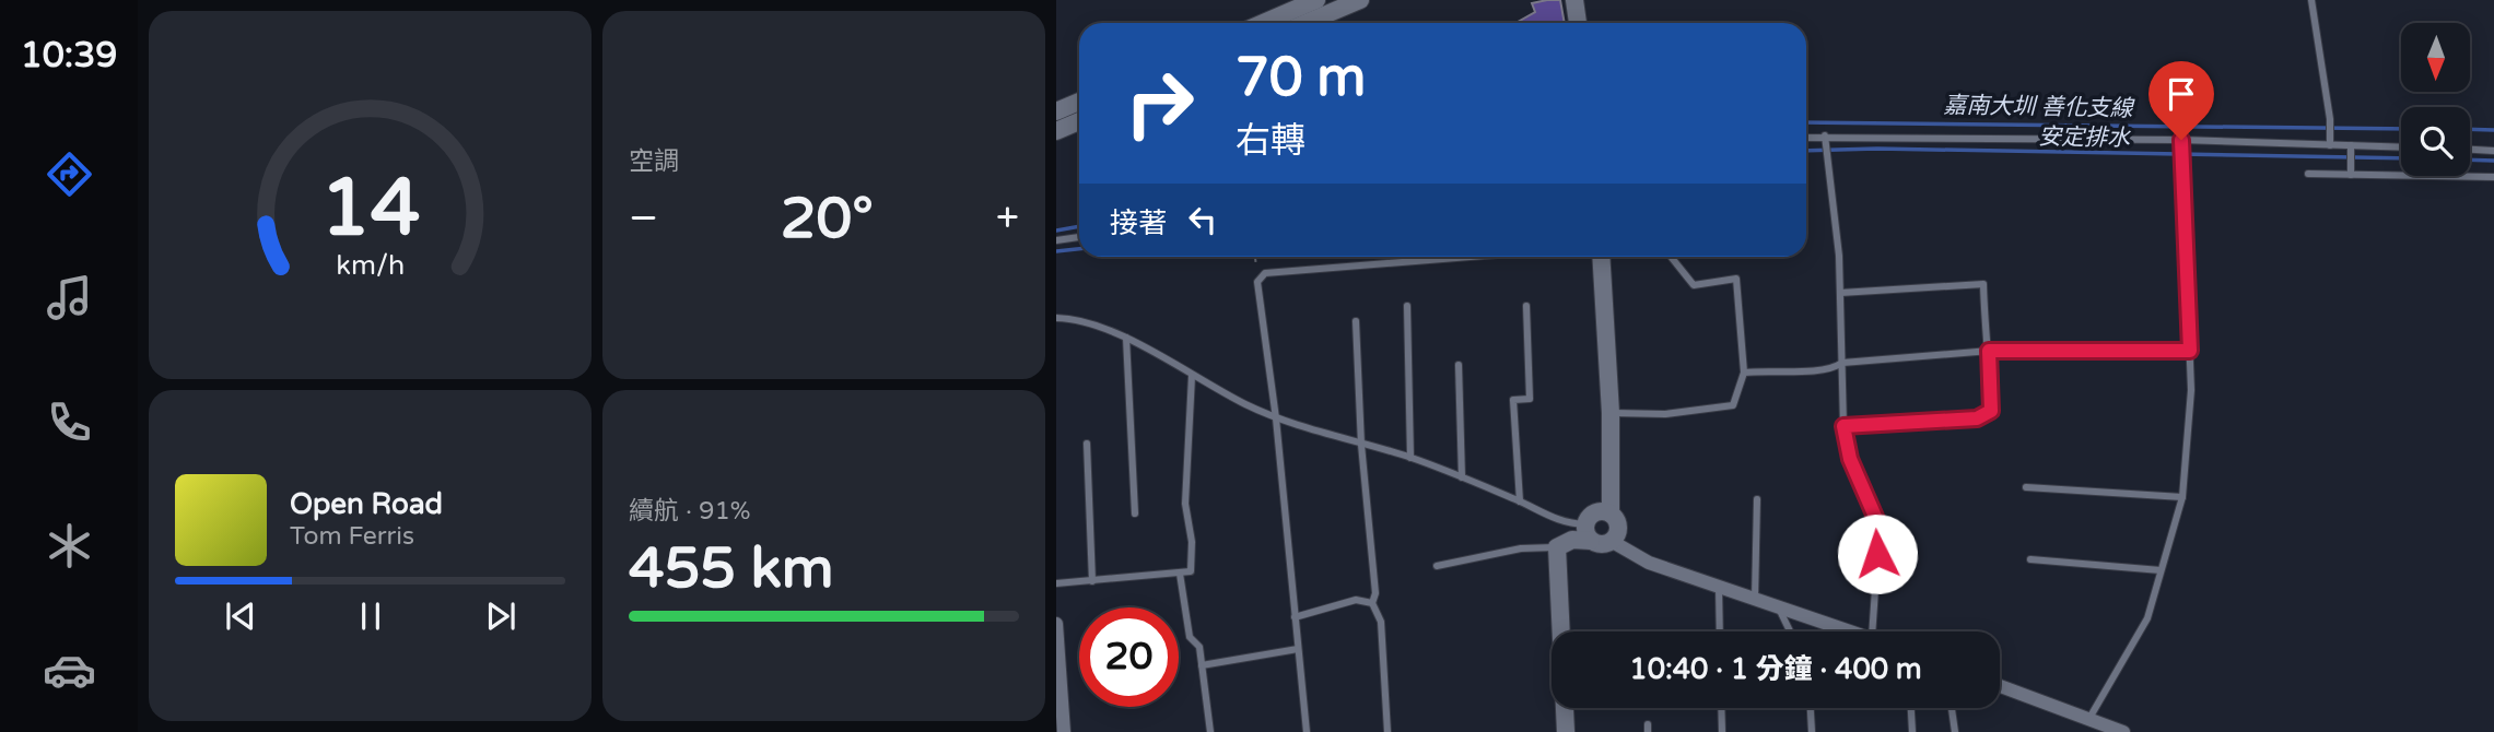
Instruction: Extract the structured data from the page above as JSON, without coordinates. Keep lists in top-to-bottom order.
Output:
{
  "water": ["嘉南大圳 善化支線", "安定排水"],
  "north": "bottom",
  "page": {
    "tabs": "10:39",
    "tile": [
      "空調",
      ["續航 · 91%", "455 km"]
    ],
    "turn": ["70 m", "右轉"],
    "then": "接著",
    "heat": ["−", "20°", "+"],
    "song": ["Open Road", "Tom Ferris"],
    "limit": "20",
    "trip": "10:40 · 1 分鐘 · 400 m",
    "gauge": ["14", "km/h"]
  }
}
